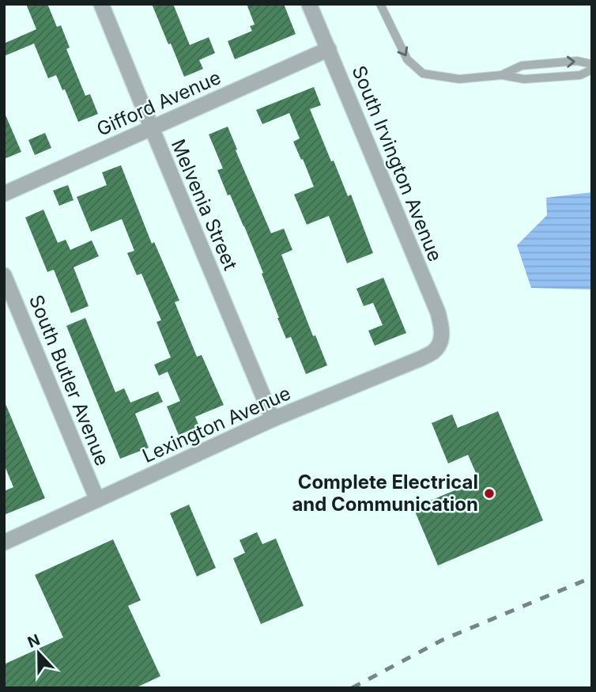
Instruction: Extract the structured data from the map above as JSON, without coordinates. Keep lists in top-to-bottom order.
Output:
{
  "streets": {
    "street": [
      "Gifford Avenue",
      "South Irvington Avenue",
      "Melvenia Street",
      "South Butler Avenue",
      "Lexington Avenue"
    ]
  },
  "crossings": [
    ["Gifford Avenue", "South Irvington Avenue"],
    ["Gifford Avenue", "Melvenia Street"],
    ["South Irvington Avenue", "Lexington Avenue"],
    ["Melvenia Street", "Lexington Avenue"],
    ["South Butler Avenue", "Lexington Avenue"]
  ],
  "places": ["Complete Electrical and Communication"],
  "north": "top"
}
